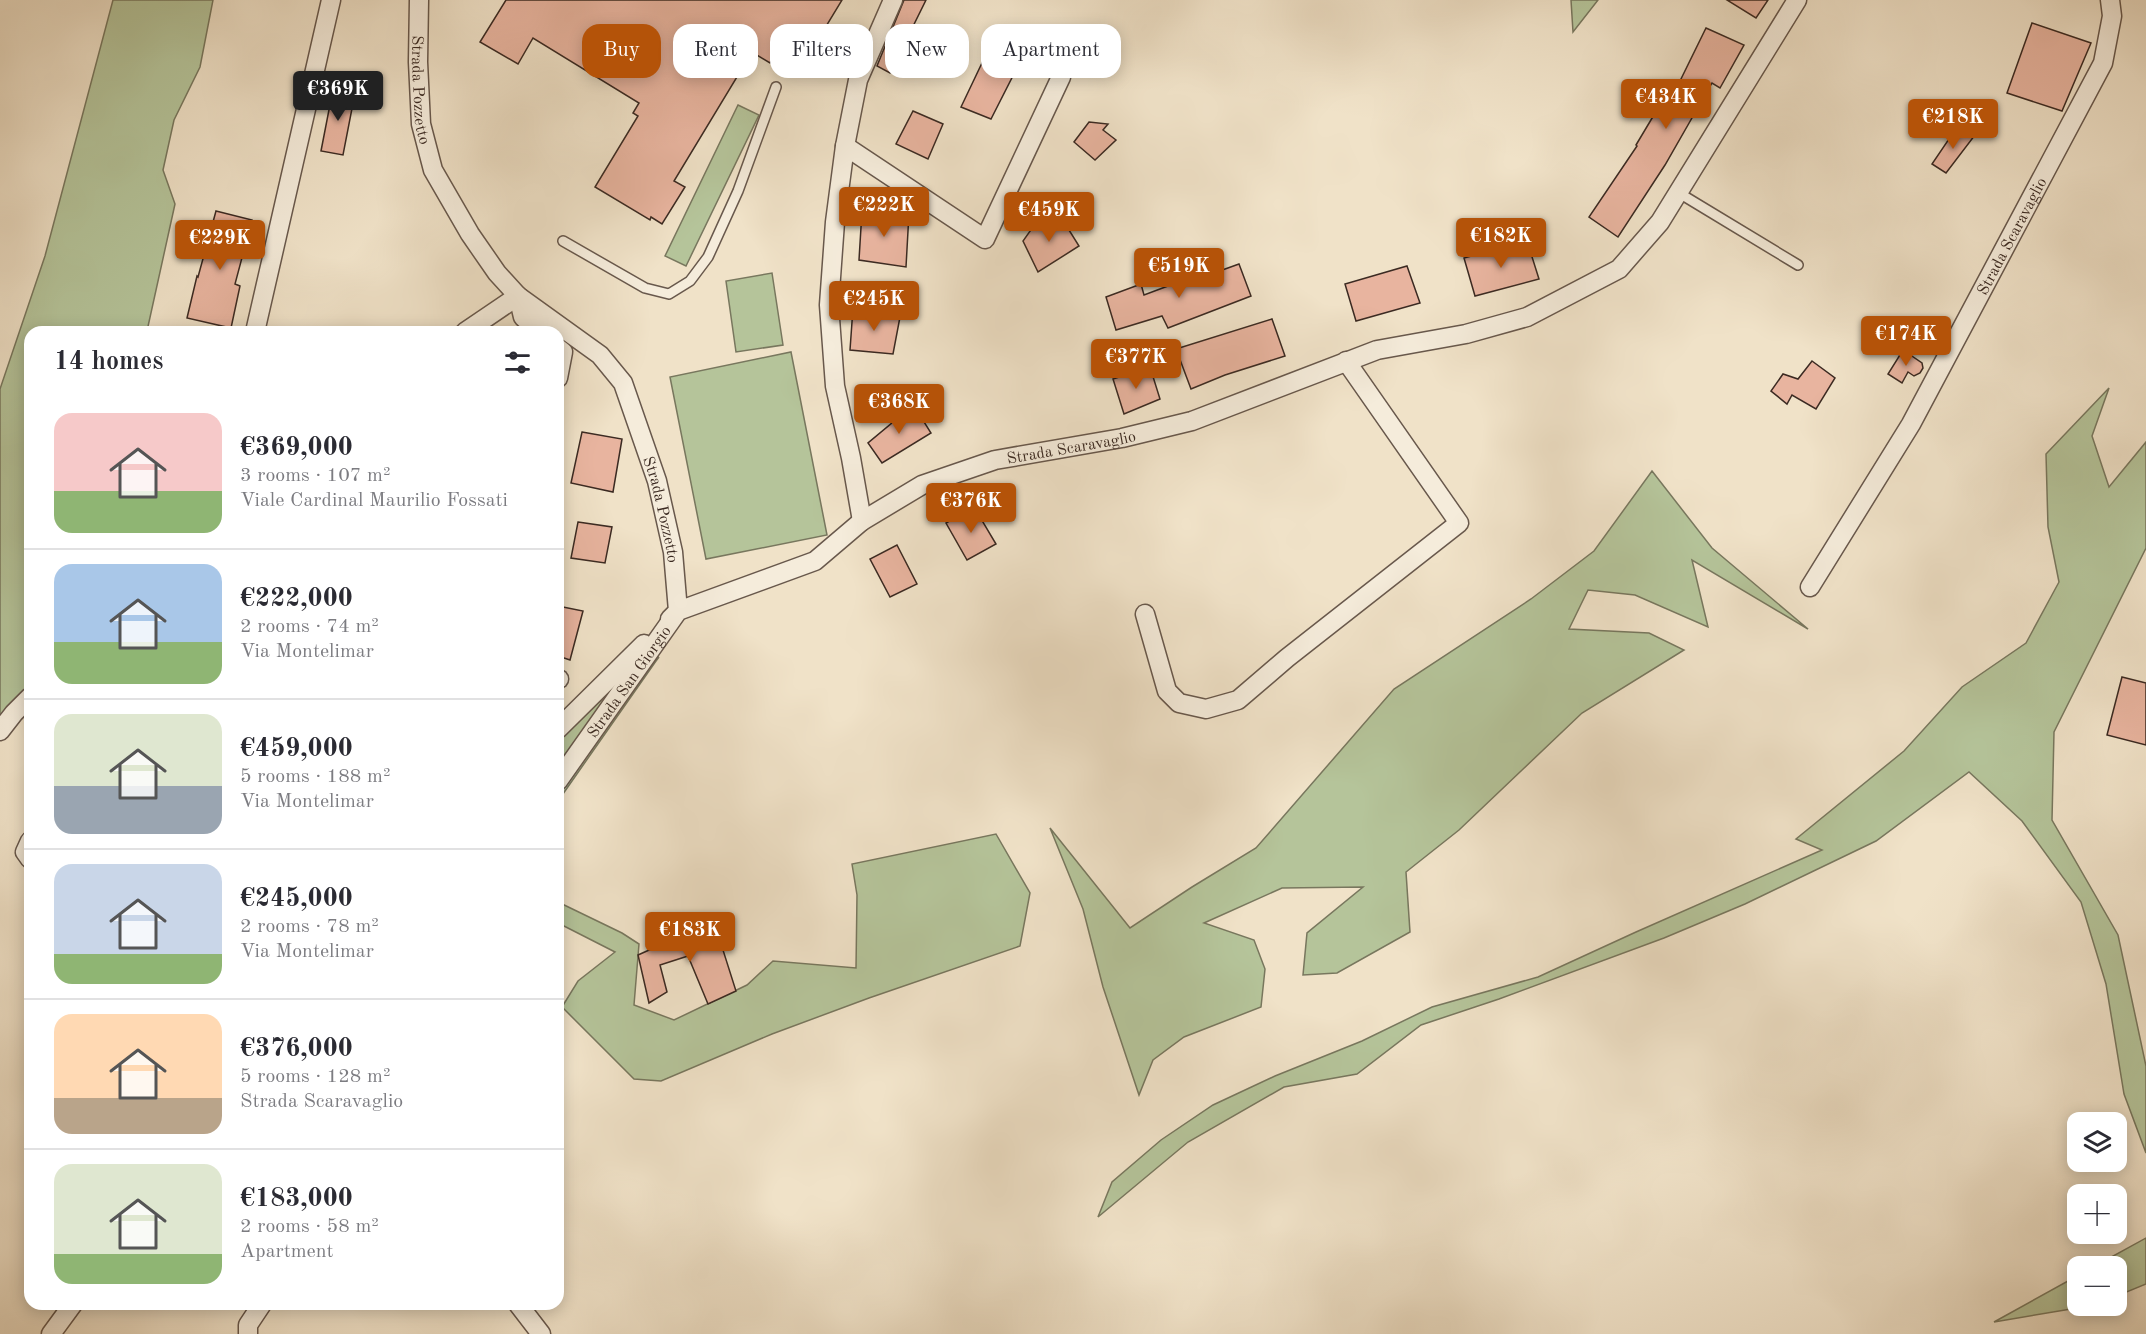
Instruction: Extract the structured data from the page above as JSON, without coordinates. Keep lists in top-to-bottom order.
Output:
{
  "streets": {
    "street": ["Strada Pozzetto", "Strada Scaravaglio", "Strada San Giorgio"]
  },
  "crossings": [
    ["Strada Pozzetto", "Strada Scaravaglio"],
    ["Strada Pozzetto", "Strada San Giorgio"],
    ["Strada Scaravaglio", "Strada San Giorgio"]
  ],
  "page": {
    "chip": [
      "Buy",
      "Rent",
      "Filters",
      "New",
      "Apartment"
    ],
    "price": [
      "€369K",
      "€434K",
      "€218K",
      "€222K",
      "€459K",
      "€182K",
      "€229K",
      "€519K",
      "€245K",
      "€174K",
      "€377K",
      "€368K",
      "€376K",
      "€183K"
    ],
    "heading": "14 homes",
    "list": [
      {
        "name": "€369,000",
        "note": "3 rooms · 107 m² · Viale Cardinal Maurilio Fossati"
      },
      {
        "name": "€222,000",
        "note": "2 rooms · 74 m² · Via Montelimar"
      },
      {
        "name": "€459,000",
        "note": "5 rooms · 188 m² · Via Montelimar"
      },
      {
        "name": "€245,000",
        "note": "2 rooms · 78 m² · Via Montelimar"
      },
      {
        "name": "€376,000",
        "note": "5 rooms · 128 m² · Strada Scaravaglio"
      },
      {
        "name": "€183,000",
        "note": "2 rooms · 58 m² · Apartment"
      }
    ],
    "map_buttons": ["+", "−"]
  }
}
